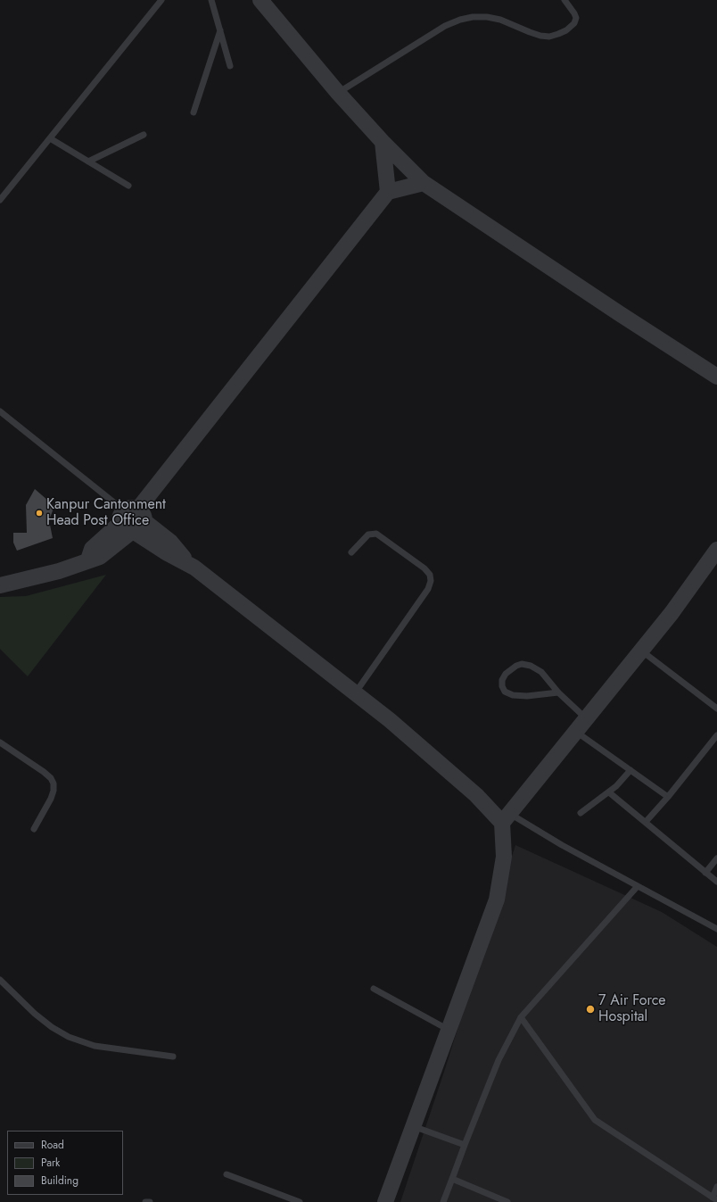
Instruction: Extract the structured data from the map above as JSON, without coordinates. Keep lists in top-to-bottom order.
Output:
{
  "places": ["Kanpur Cantonment Head Post Office", "7 Air Force Hospital"],
  "legend": ["Road", "Park", "Building"]
}
